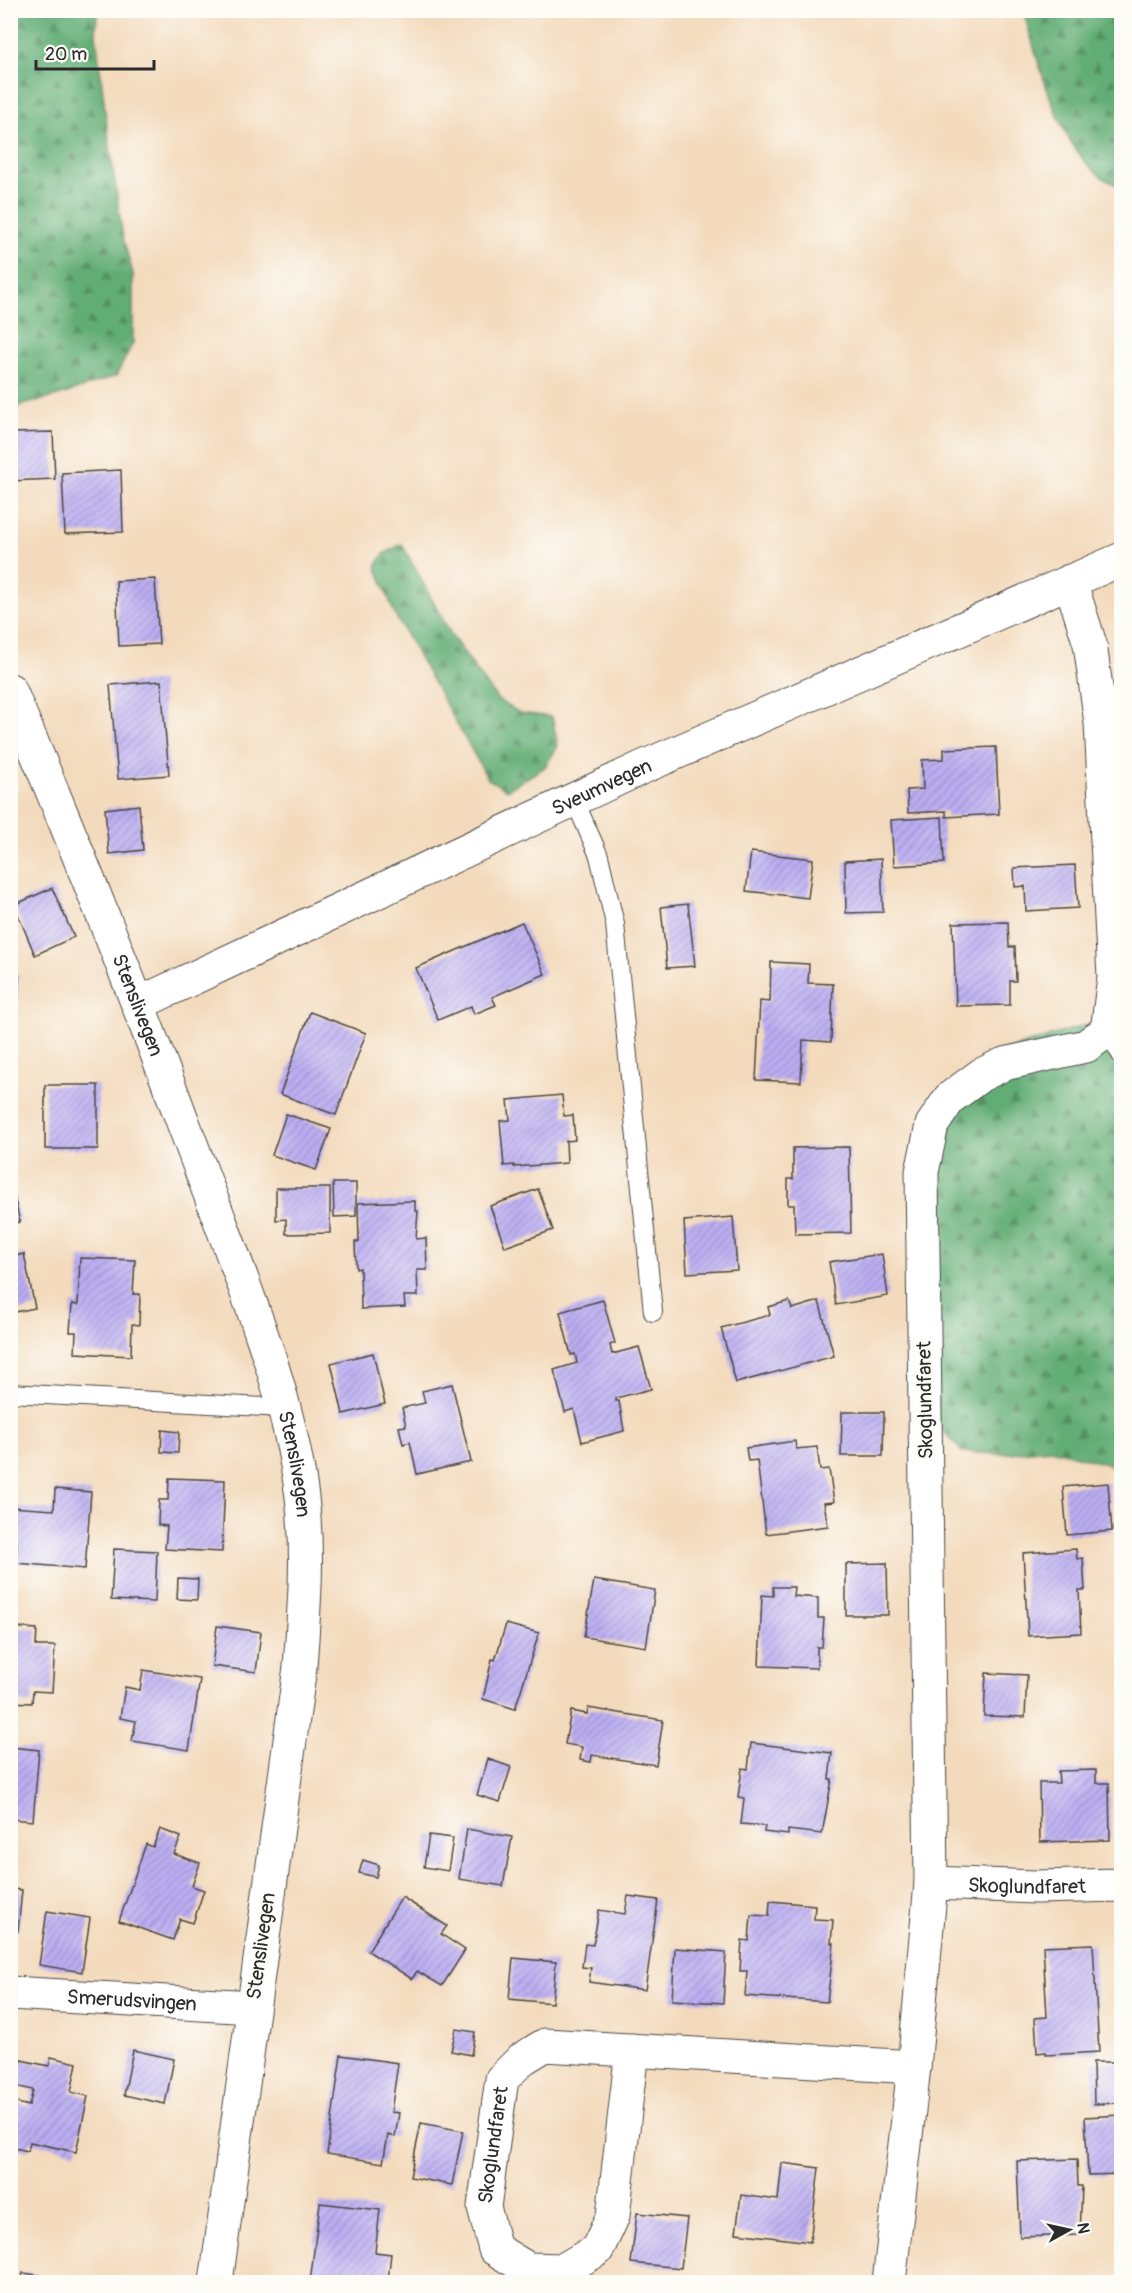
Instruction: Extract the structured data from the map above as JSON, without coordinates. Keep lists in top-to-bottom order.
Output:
{
  "streets": {
    "street": [
      "Sveumvegen",
      "Stenslivegen",
      "Skoglundfaret",
      "Smerudsvingen"
    ]
  },
  "crossings": [
    ["Sveumvegen", "Stenslivegen"],
    ["Stenslivegen", "Smerudsvingen"]
  ],
  "scale_bar": "20 m",
  "north": "right"
}
